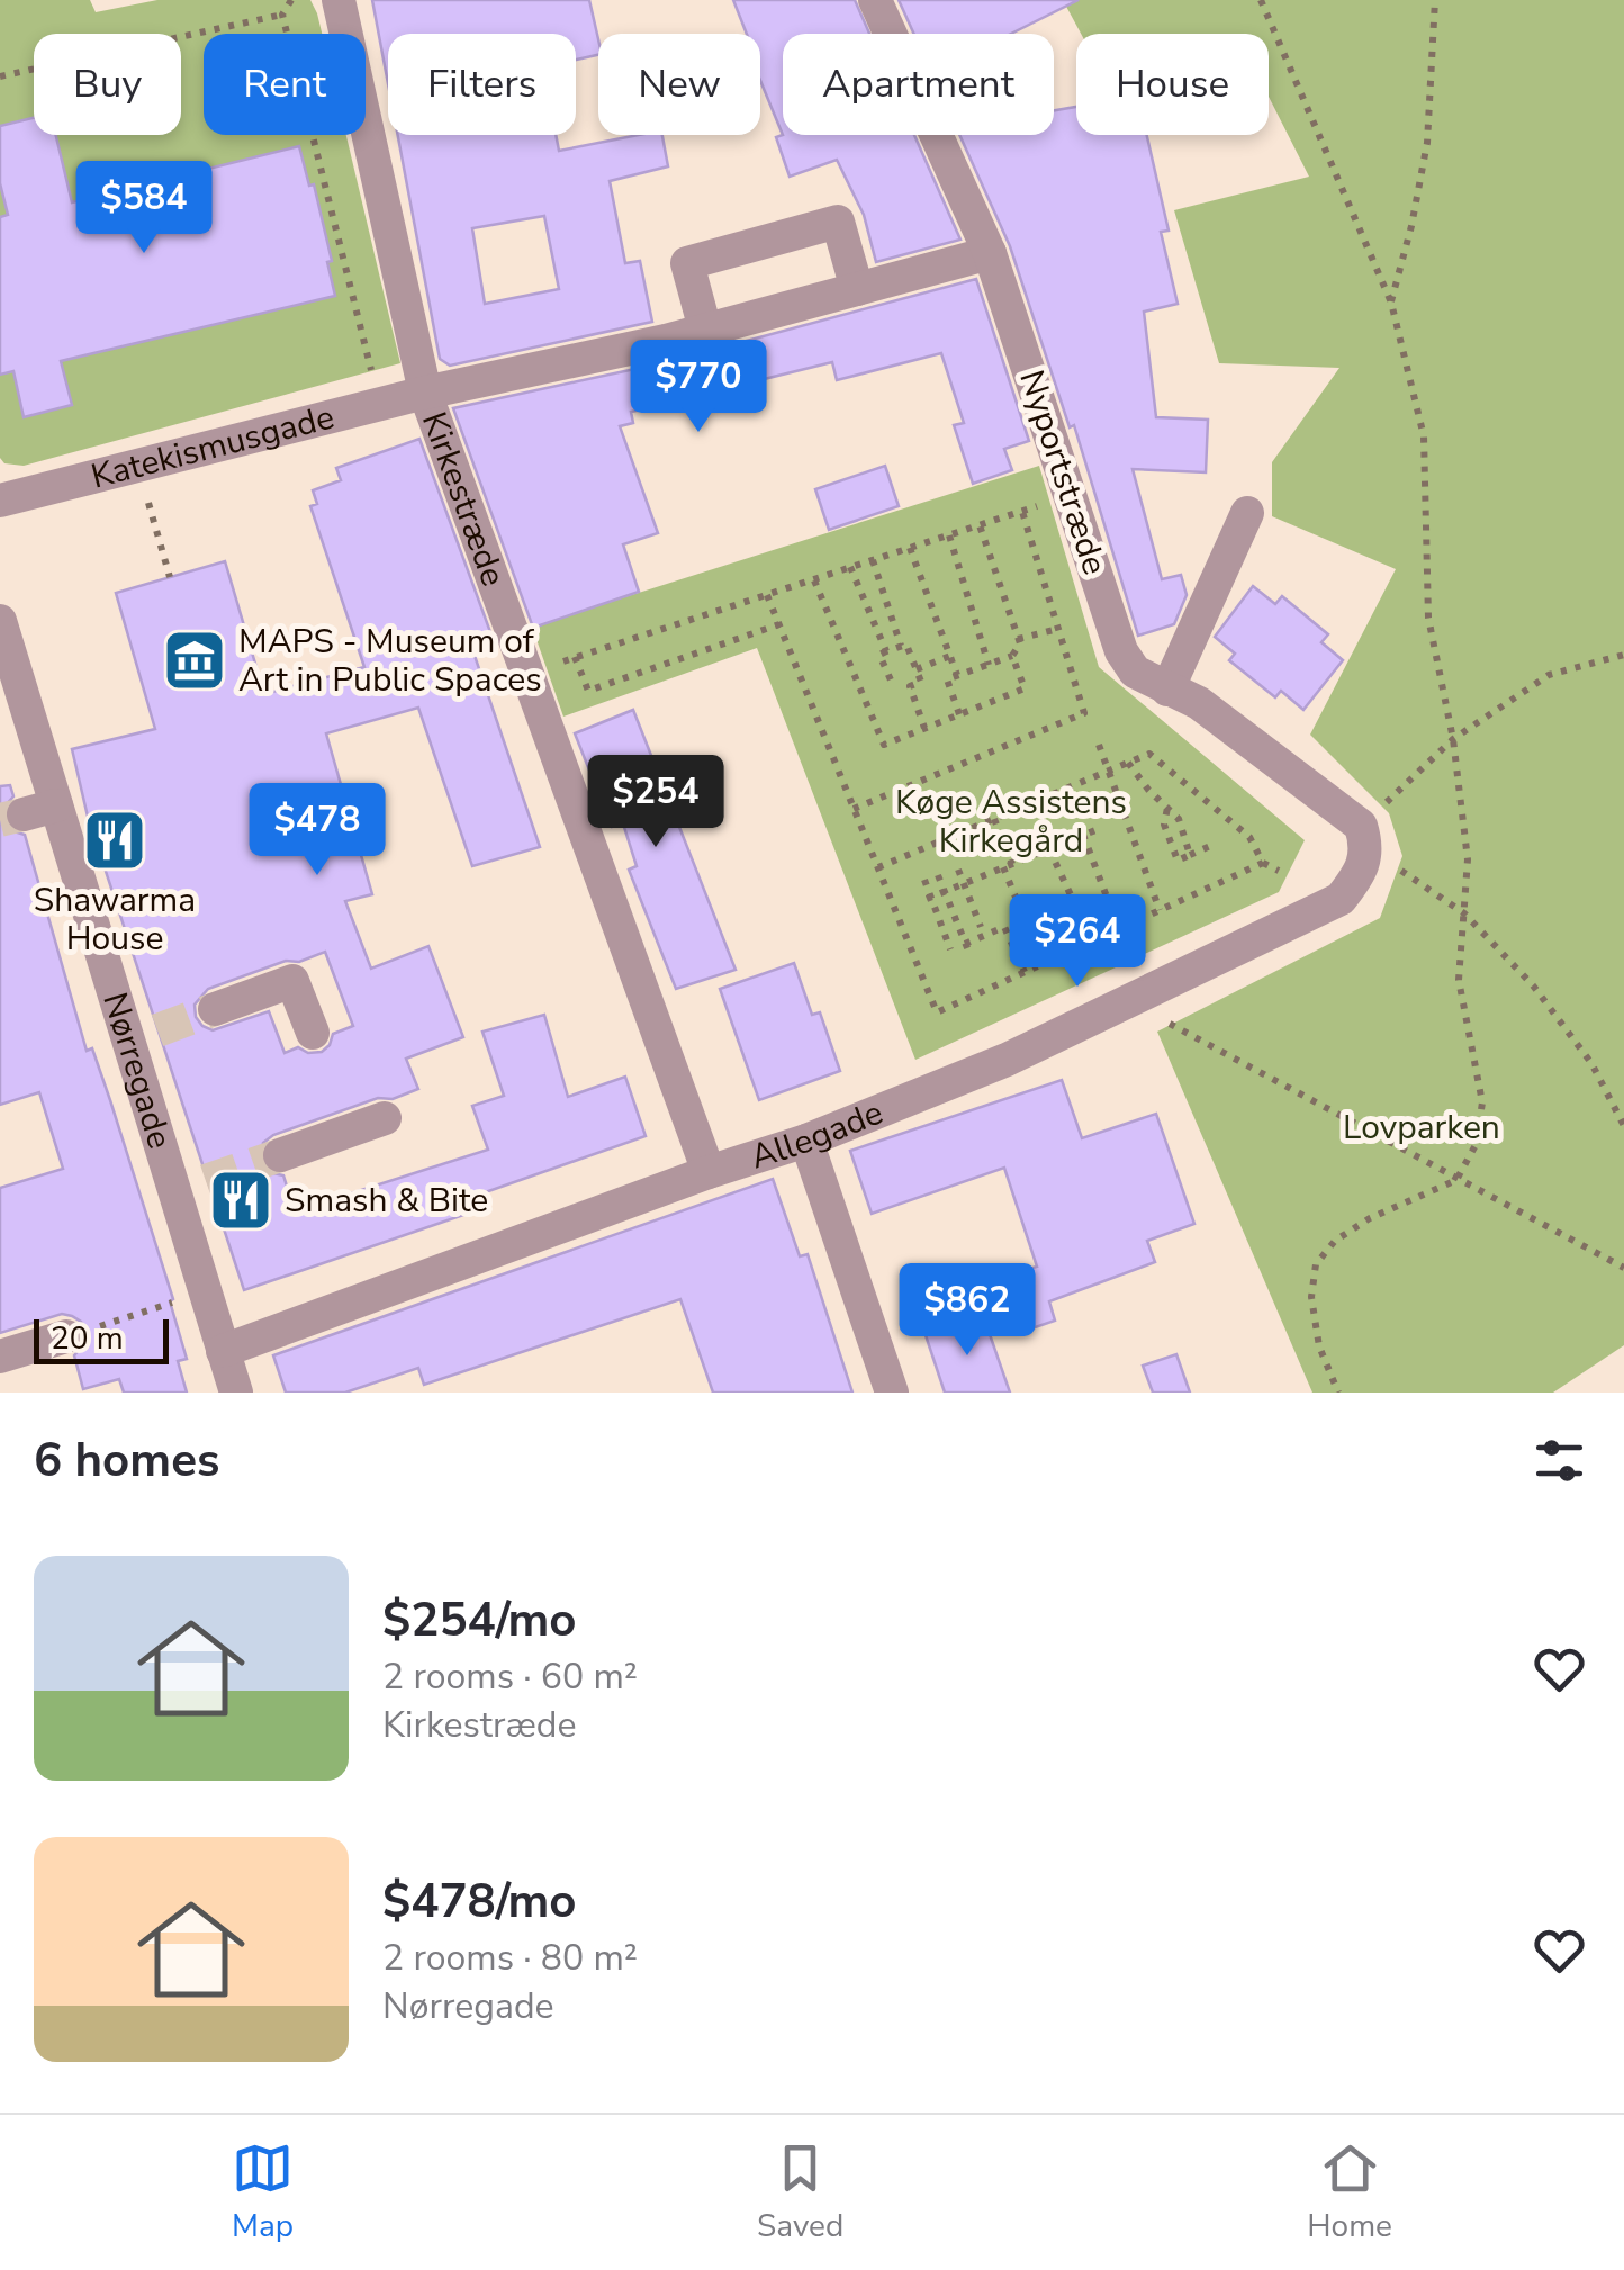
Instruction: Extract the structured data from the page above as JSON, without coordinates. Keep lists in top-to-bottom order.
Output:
{
  "streets": {
    "street": [
      "Katekismusgade",
      "Nyportstræde",
      "Kirkestræde",
      "Nørregade",
      "Allegade"
    ]
  },
  "crossings": [
    ["Katekismusgade", "Nyportstræde"],
    ["Katekismusgade", "Kirkestræde"],
    ["Nyportstræde", "Allegade"],
    ["Kirkestræde", "Allegade"],
    ["Nørregade", "Allegade"]
  ],
  "parks": ["Køge Assistens Kirkegård", "Lovparken"],
  "places": {
    "museum": ["MAPS - Museum of Art in Public Spaces"],
    "restaurant": ["Shawarma House", "Smash & Bite"]
  },
  "scale_bar": "20 m",
  "page": {
    "chip": [
      "Buy",
      "Rent",
      "Filters",
      "New",
      "Apartment",
      "House"
    ],
    "price": [
      "$584",
      "$770",
      "$254",
      "$478",
      "$264",
      "$862"
    ],
    "scale": "20 m",
    "heading": "6 homes",
    "list": [
      {
        "name": "$254/mo",
        "note": "2 rooms · 60 m² · Kirkestræde"
      },
      {
        "name": "$478/mo",
        "note": "2 rooms · 80 m² · Nørregade"
      }
    ],
    "tabs": ["Map", "Saved", "Home"]
  }
}
